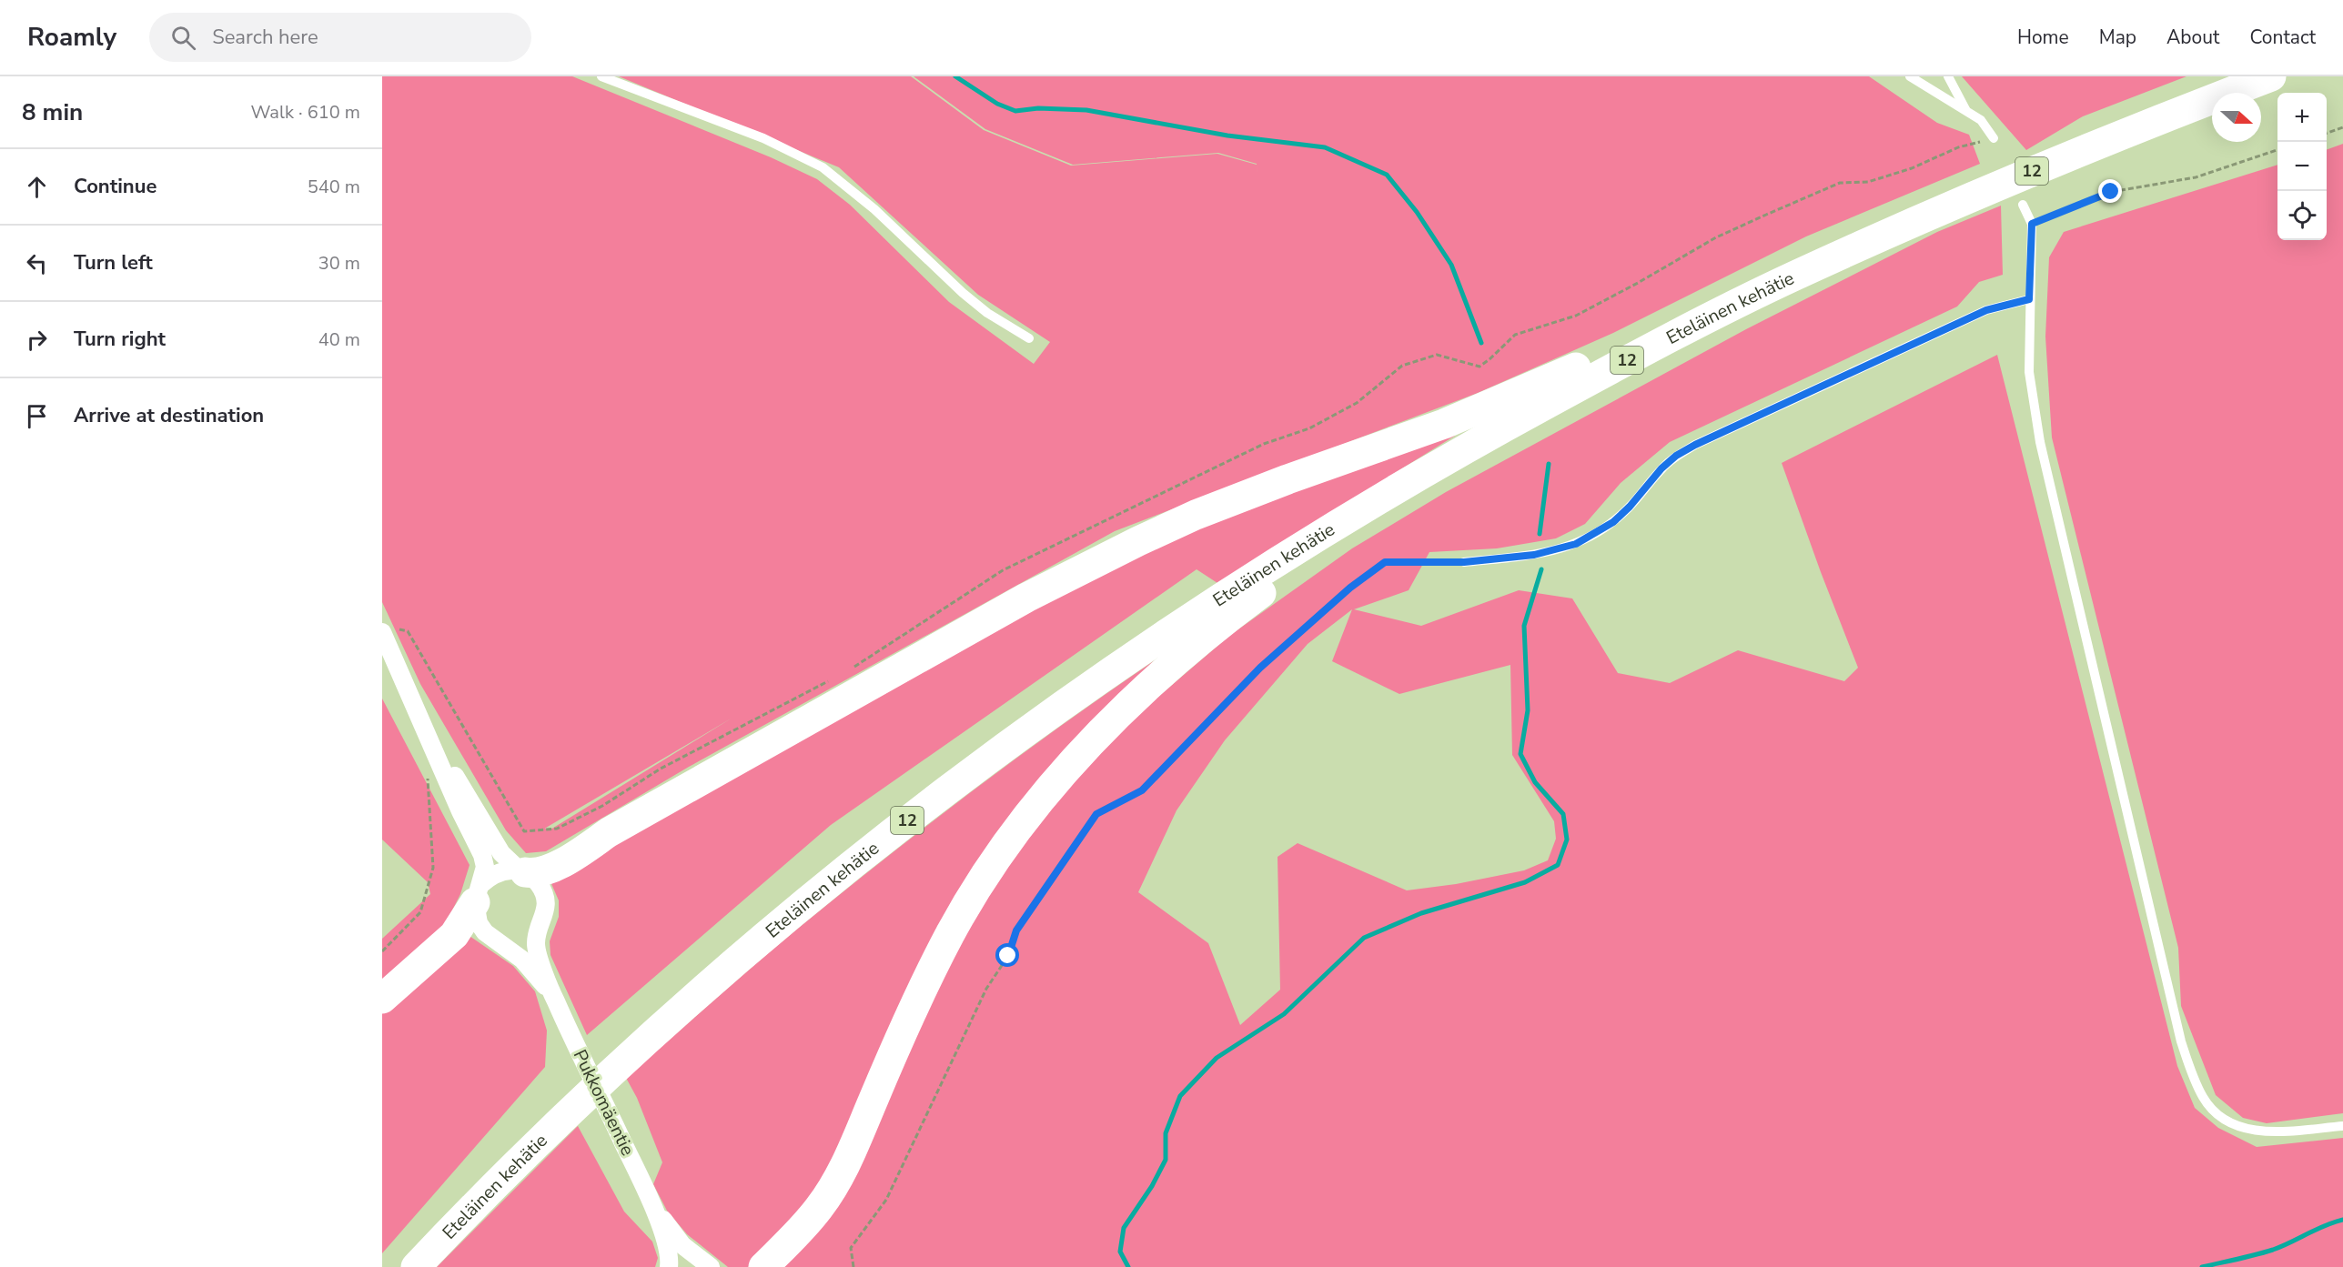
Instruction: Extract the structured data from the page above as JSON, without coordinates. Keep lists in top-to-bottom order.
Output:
{
  "streets": {
    "highway": ["12", "Eteläinen kehätie"],
    "street": ["Pukkomäentie"]
  },
  "north": "right",
  "page": {
    "header": "Roamly",
    "search": "Search here",
    "nav": [
      "Home",
      "Map",
      "About",
      "Contact"
    ],
    "heading": ["8 min", "Walk · 610 m"],
    "map_buttons": ["+", "−"],
    "list": [
      ["Continue", "540 m"],
      ["Turn left", "30 m"],
      ["Turn right", "40 m"],
      "Arrive at destination"
    ]
  }
}
